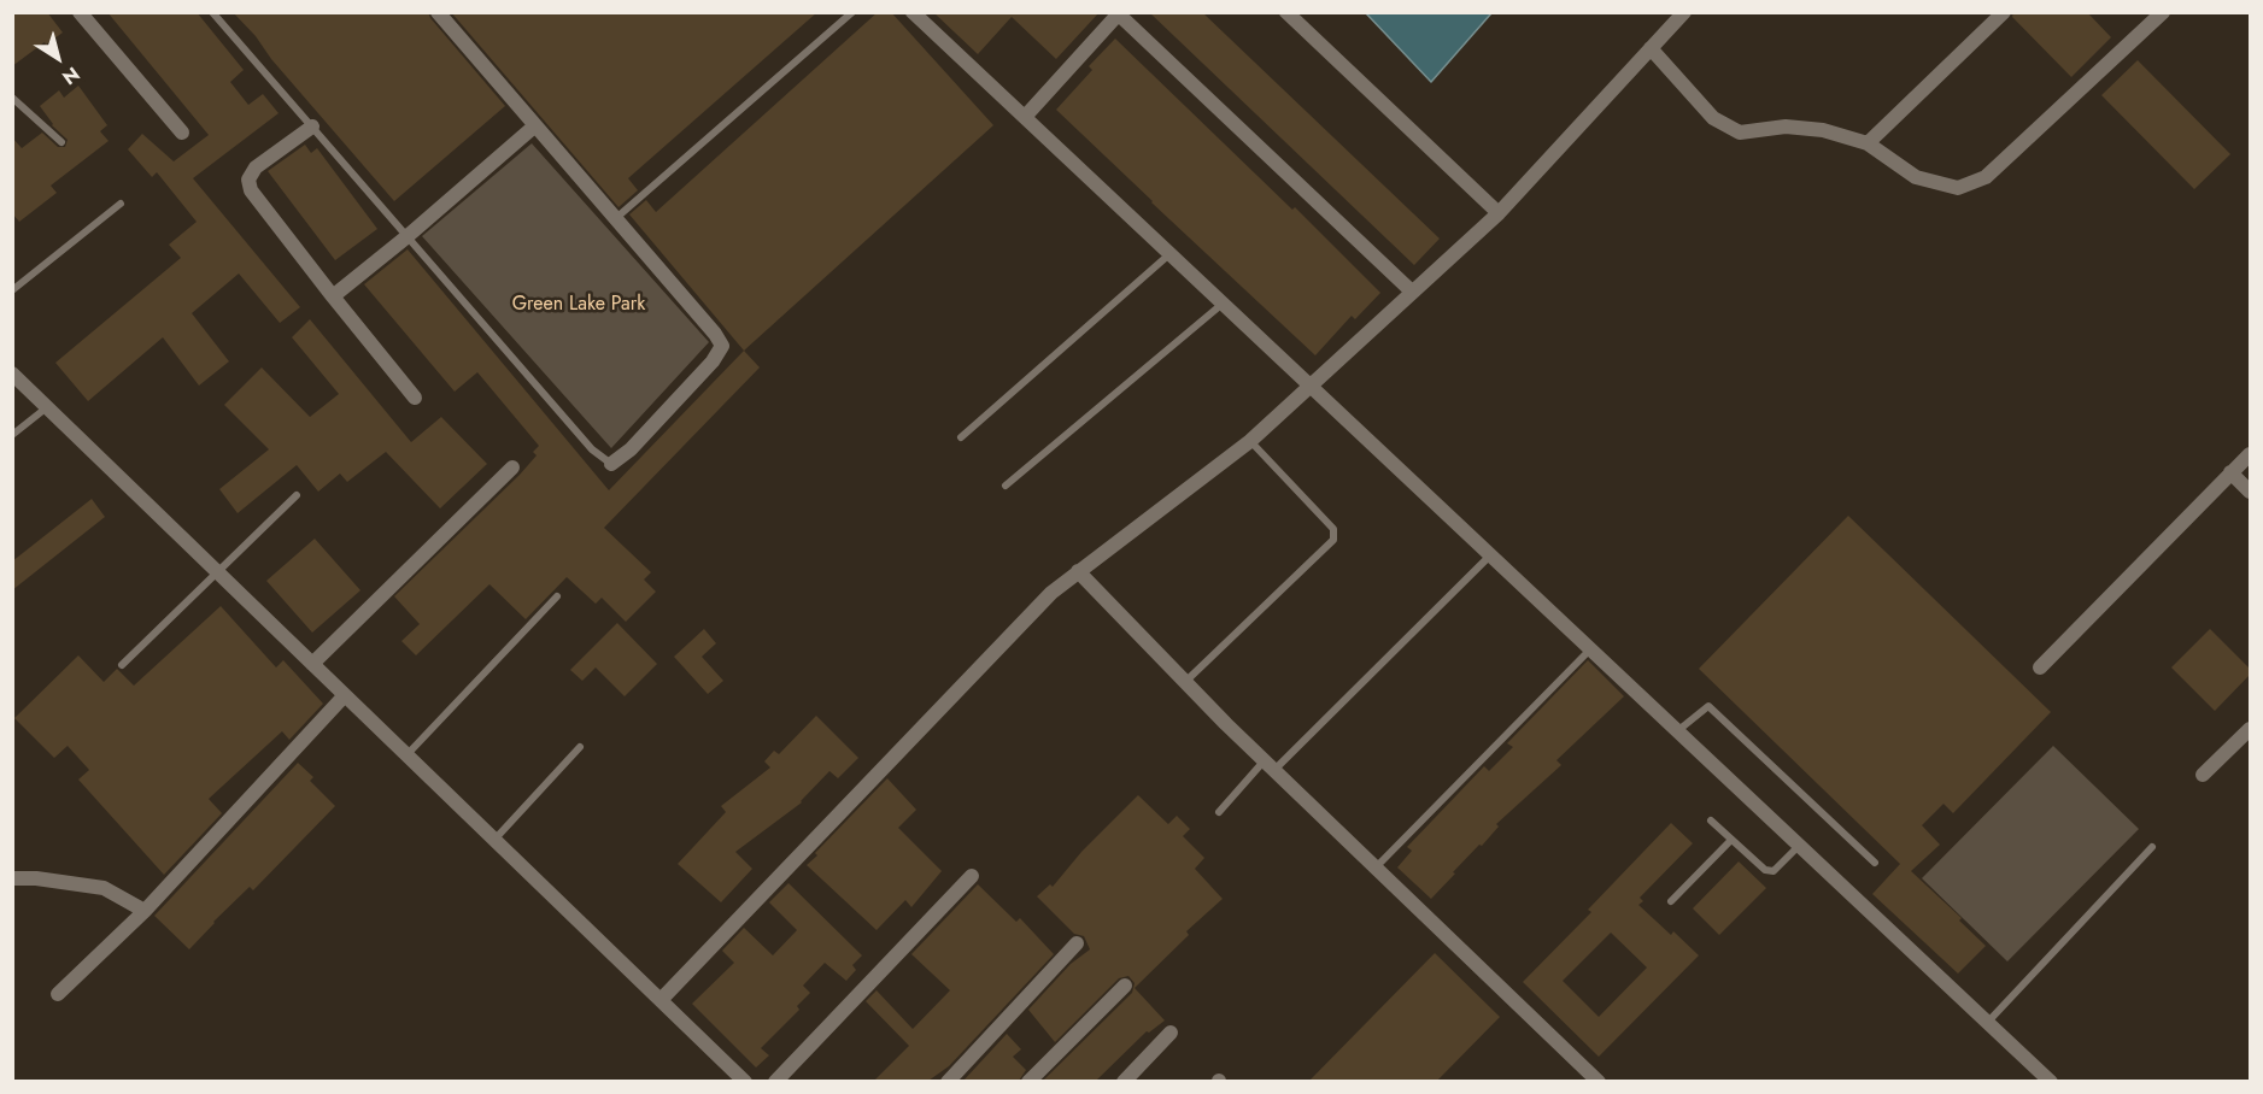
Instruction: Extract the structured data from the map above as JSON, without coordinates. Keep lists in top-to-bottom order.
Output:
{
  "parks": ["Green Lake Park"],
  "north": "bottom right"
}
